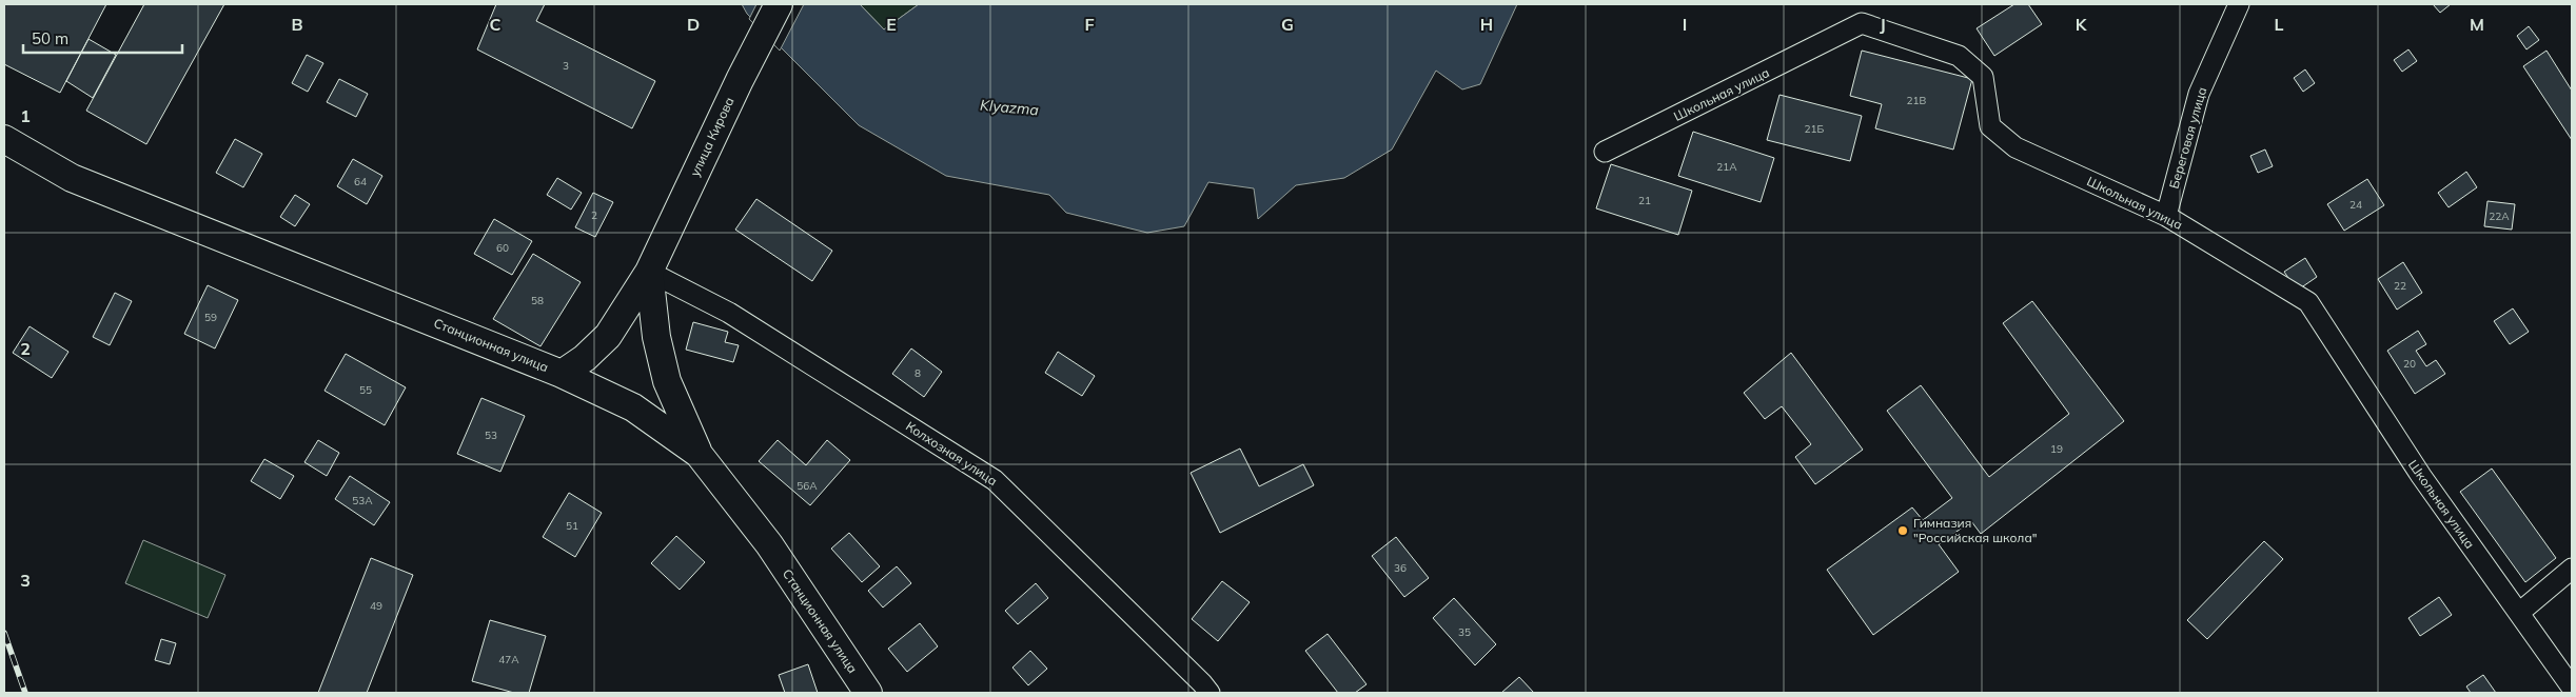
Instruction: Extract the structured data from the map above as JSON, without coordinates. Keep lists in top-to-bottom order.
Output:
{
  "streets": {
    "main road": ["улица Кирова", "Станционная улица"],
    "street": ["Школьная улица", "Береговая улица", "Колхозная улица"]
  },
  "crossings": [
    ["Школьная улица", "Береговая улица"],
    ["улица Кирова", "Станционная улица"],
    ["улица Кирова", "Колхозная улица"]
  ],
  "water": ["Klyazma"],
  "places": ["Гимназия \"Российская школа\""],
  "house_numbers": [
    "3",
    "21В",
    "21Б",
    "21А",
    "64",
    "21",
    "24",
    "2",
    "22А",
    "60",
    "22",
    "58",
    "59",
    "20",
    "8",
    "55",
    "53",
    "19",
    "56А",
    "53А",
    "51",
    "36",
    "49",
    "35",
    "47А"
  ],
  "scale_bar": "50 m",
  "grid": {
    "columns": [
      "B",
      "C",
      "D",
      "E",
      "F",
      "G",
      "H",
      "I",
      "J",
      "K",
      "L",
      "M"
    ],
    "rows": ["1", "2", "3"]
  }
}
